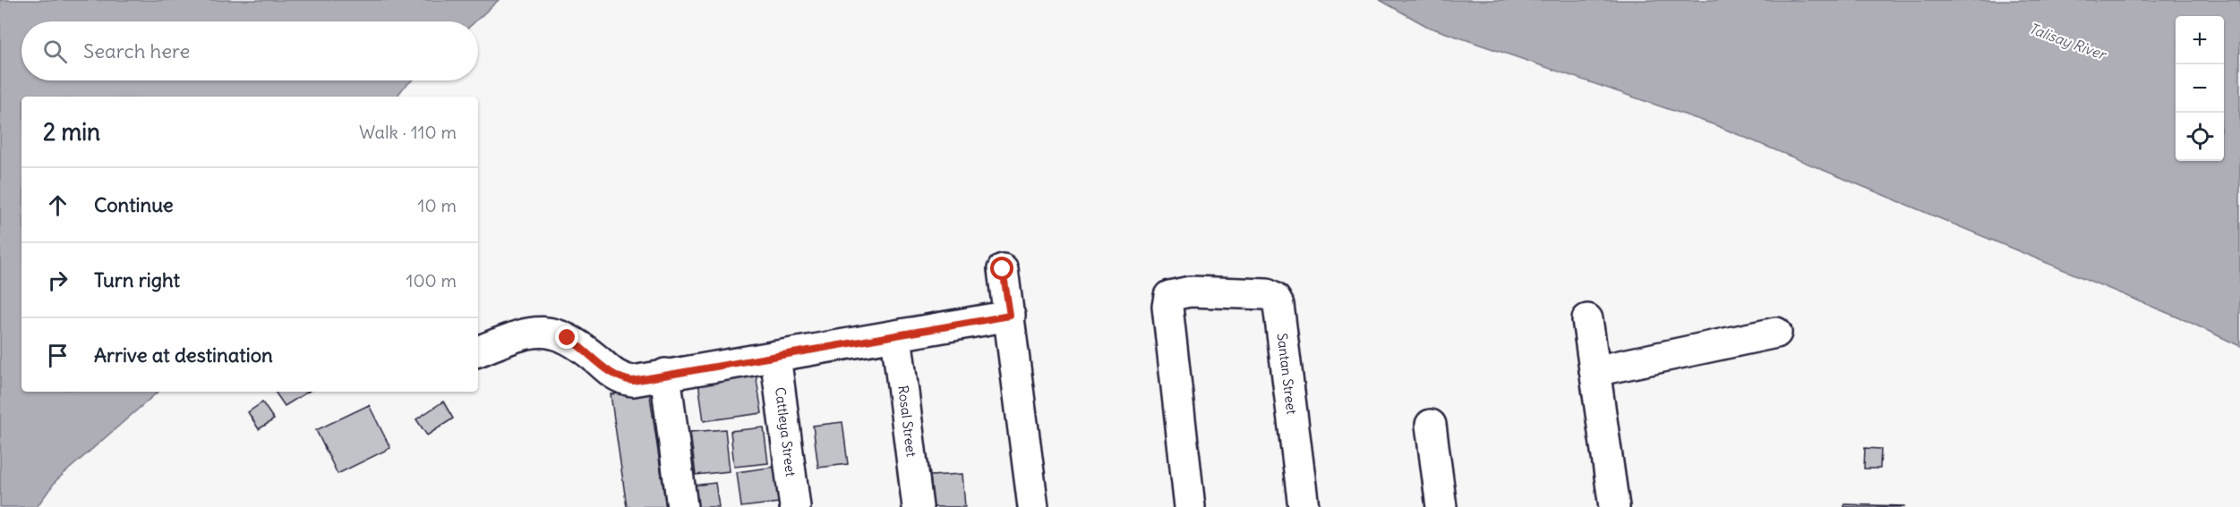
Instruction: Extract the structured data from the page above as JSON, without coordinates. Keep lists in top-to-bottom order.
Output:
{
  "streets": {
    "street": ["Santan Street", "Rosal Street", "Cattleya Street"]
  },
  "water": ["Talisay River"],
  "page": {
    "map_buttons": ["+", "−"],
    "search": "Search here",
    "heading": ["2 min", "Walk · 110 m"],
    "list": [
      ["Continue", "10 m"],
      ["Turn right", "100 m"],
      "Arrive at destination"
    ]
  }
}
